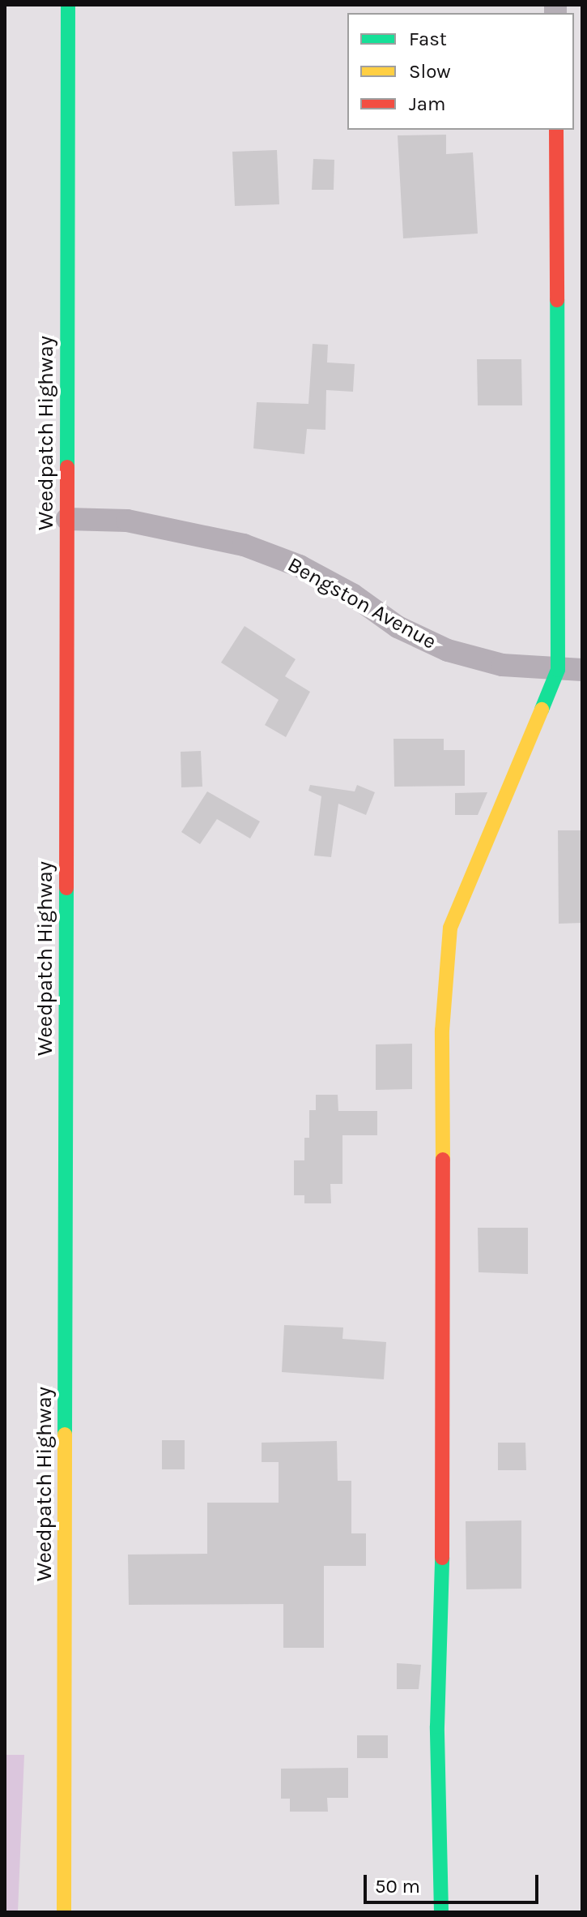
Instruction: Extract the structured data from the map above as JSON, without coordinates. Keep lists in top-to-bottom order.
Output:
{
  "streets": {
    "main road": ["Weedpatch Highway"],
    "street": ["Bengston Avenue"]
  },
  "crossings": [
    ["Weedpatch Highway", "Bengston Avenue"]
  ],
  "legend": ["Fast", "Slow", "Jam"],
  "scale_bar": "50 m"
}
